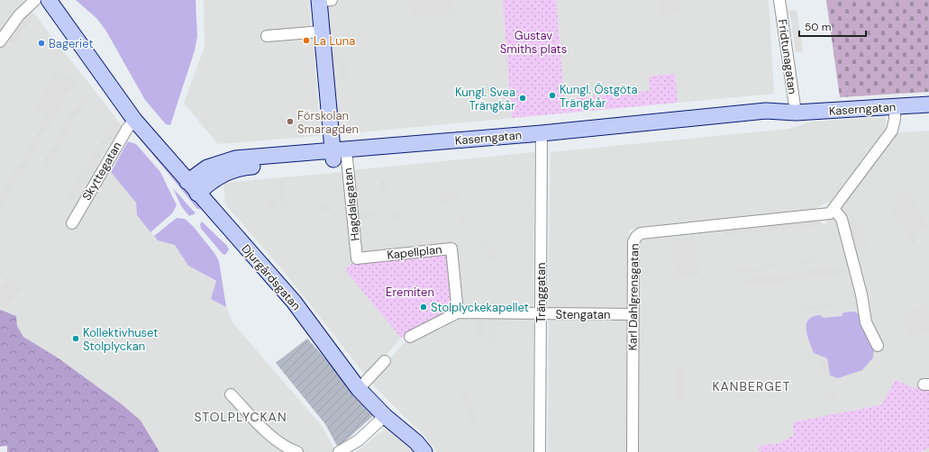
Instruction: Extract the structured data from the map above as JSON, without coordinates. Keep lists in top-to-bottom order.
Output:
{
  "streets": {
    "main road": ["Kaserngatan", "Djurgårdsgatan"],
    "street": [
      "Fridtunagatan",
      "Skyttegatan",
      "Hagdalsgatan",
      "Kapellplan",
      "Tränggatan",
      "Karl Dahlgrensgatan",
      "Stengatan"
    ]
  },
  "crossings": [
    ["Fridtunagatan", "Kaserngatan"],
    ["Kaserngatan", "Hagdalsgatan"],
    ["Kaserngatan", "Djurgårdsgatan"],
    ["Kaserngatan", "Tränggatan"],
    ["Skyttegatan", "Djurgårdsgatan"],
    ["Hagdalsgatan", "Kapellplan"],
    ["Kapellplan", "Stengatan"],
    ["Tränggatan", "Stengatan"],
    ["Karl Dahlgrensgatan", "Stengatan"]
  ],
  "districts": ["KANBERGET", "STOLPLYCKAN"],
  "parks": ["Gustav Smiths plats", "Eremiten"],
  "places": [
    "La Luna",
    "Bageriet",
    "Kungl. Östgöta Trängkår",
    "Kungl. Svea Trängkår",
    "Förskolan Smaragden",
    "Stolplyckekapellet",
    "Kollektivhuset Stolplyckan"
  ],
  "scale_bar": "50 m"
}
